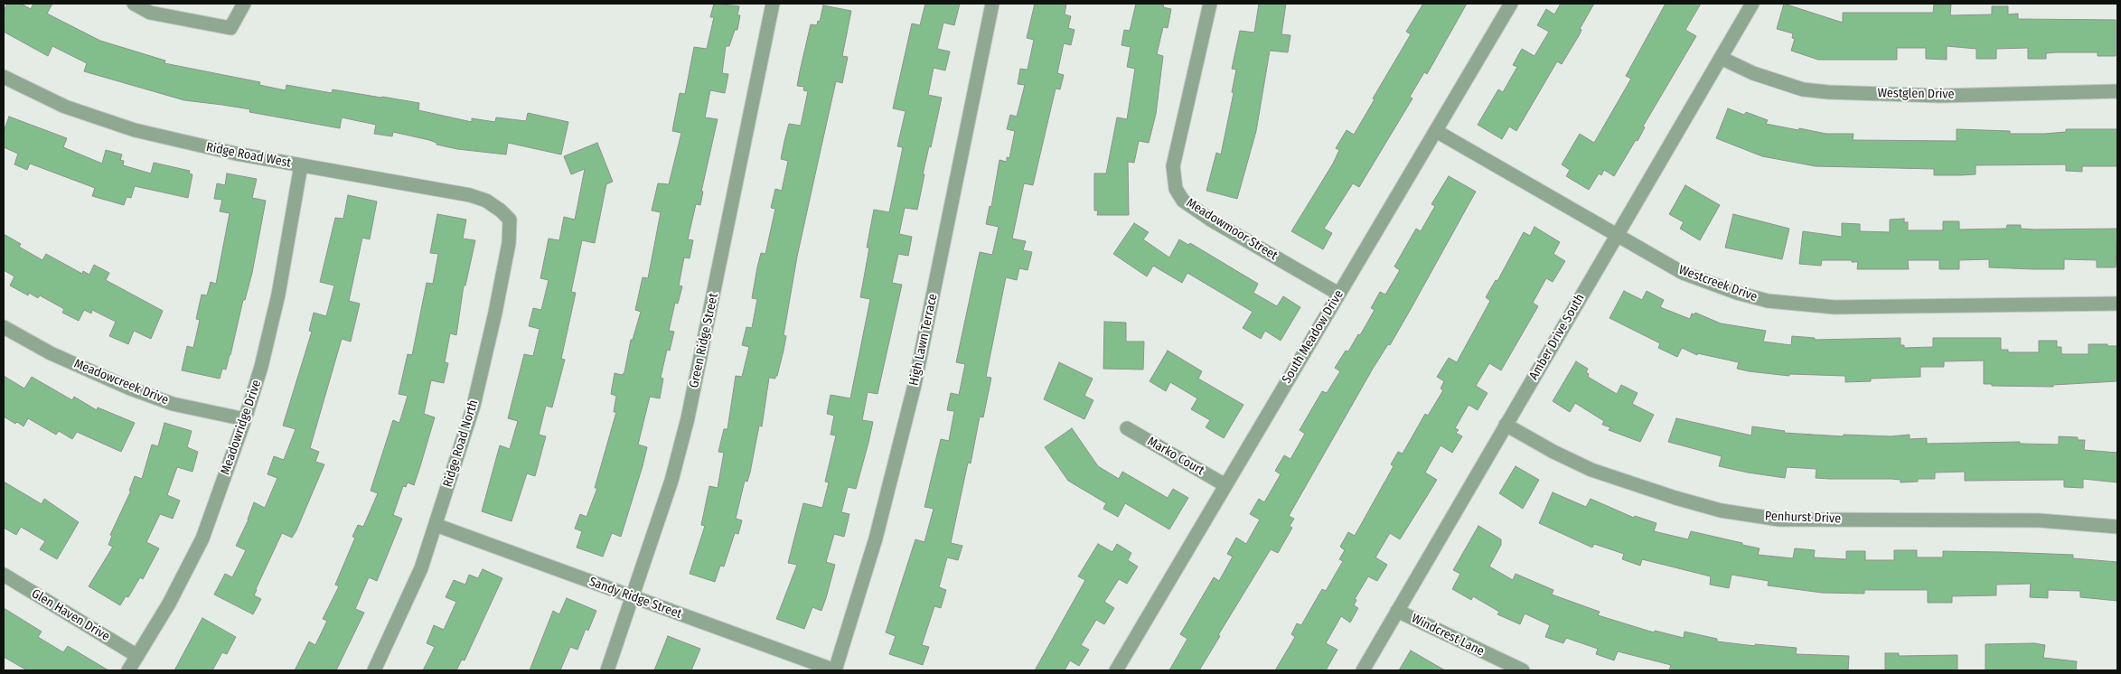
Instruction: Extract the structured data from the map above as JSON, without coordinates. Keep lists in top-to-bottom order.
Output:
{
  "streets": {
    "street": [
      "Westglen Drive",
      "Ridge Road West",
      "Meadowmoor Street",
      "Westcreek Drive",
      "South Meadow Drive",
      "Amber Drive South",
      "High Lawn Terrace",
      "Green Ridge Street",
      "Meadowcreek Drive",
      "Meadowridge Drive",
      "Ridge Road North",
      "Marko Court",
      "Penhurst Drive",
      "Sandy Ridge Street",
      "Glen Haven Drive",
      "Windcrest Lane"
    ]
  },
  "crossings": [
    ["Westglen Drive", "Amber Drive South"],
    ["Ridge Road West", "Meadowridge Drive"],
    ["Ridge Road West", "Ridge Road North"],
    ["Meadowmoor Street", "South Meadow Drive"],
    ["Westcreek Drive", "South Meadow Drive"],
    ["Westcreek Drive", "Amber Drive South"],
    ["South Meadow Drive", "Marko Court"],
    ["Amber Drive South", "Penhurst Drive"],
    ["Amber Drive South", "Windcrest Lane"],
    ["High Lawn Terrace", "Sandy Ridge Street"],
    ["Green Ridge Street", "Sandy Ridge Street"],
    ["Meadowcreek Drive", "Meadowridge Drive"],
    ["Meadowridge Drive", "Glen Haven Drive"],
    ["Ridge Road North", "Sandy Ridge Street"]
  ]
}
